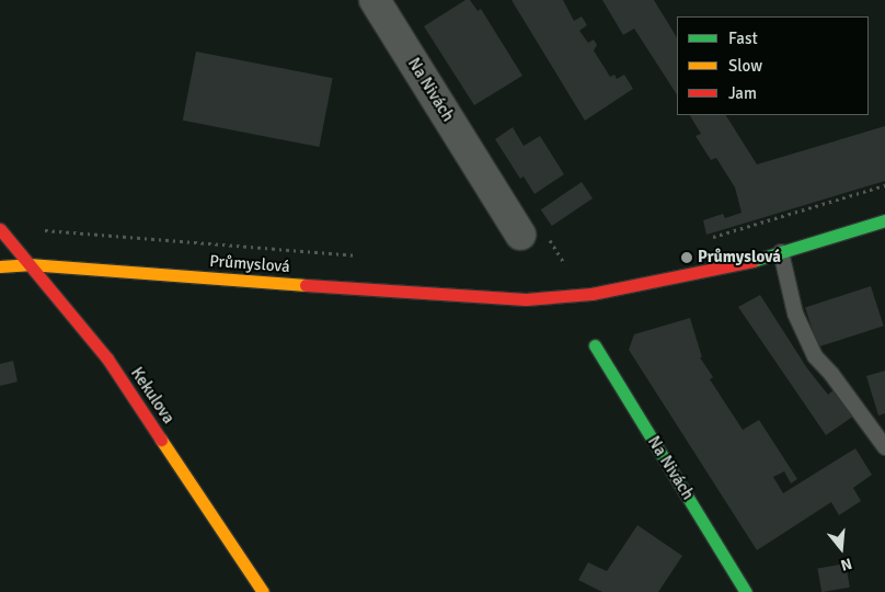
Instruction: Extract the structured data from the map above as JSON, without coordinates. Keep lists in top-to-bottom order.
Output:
{
  "streets": {
    "street": ["Na Nivách", "Průmyslová", "Kekulova"]
  },
  "crossings": [
    ["Průmyslová", "Kekulova"]
  ],
  "places": ["Průmyslová"],
  "legend": ["Fast", "Slow", "Jam"],
  "north": "bottom"
}
